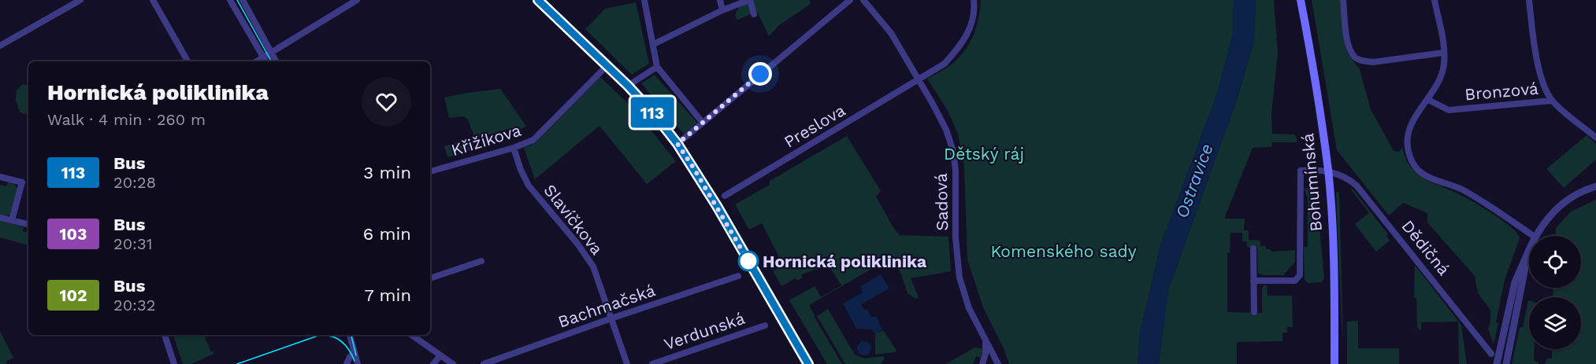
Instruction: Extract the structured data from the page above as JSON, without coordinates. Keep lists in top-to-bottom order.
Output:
{
  "streets": {
    "main road": ["Bohumínská"],
    "street": [
      "Bronzová",
      "Preslova",
      "Křižíkova",
      "Sadová",
      "Slavíčkova",
      "Dědičná",
      "Bachmačská",
      "Verdunská"
    ]
  },
  "crossings": [
    ["Preslova", "Sadová"],
    ["Křižíkova", "Slavíčkova"],
    ["Bohumínská", "Dědičná"],
    ["Slavíčkova", "Bachmačská"]
  ],
  "water": ["Ostravice"],
  "parks": ["Dětský ráj", "Komenského sady"],
  "places": ["Hornická poliklinika"],
  "lines": ["bus line 113"],
  "page": {
    "on_map": "113",
    "heading": ["Hornická poliklinika", "Walk · 4 min · 260 m"],
    "list": [
      {
        "mark": "113",
        "name": "Bus",
        "note": "20:28",
        "value": "3 min"
      },
      {
        "mark": "103",
        "name": "Bus",
        "note": "20:31",
        "value": "6 min"
      },
      {
        "mark": "102",
        "name": "Bus",
        "note": "20:32",
        "value": "7 min"
      }
    ]
  }
}
